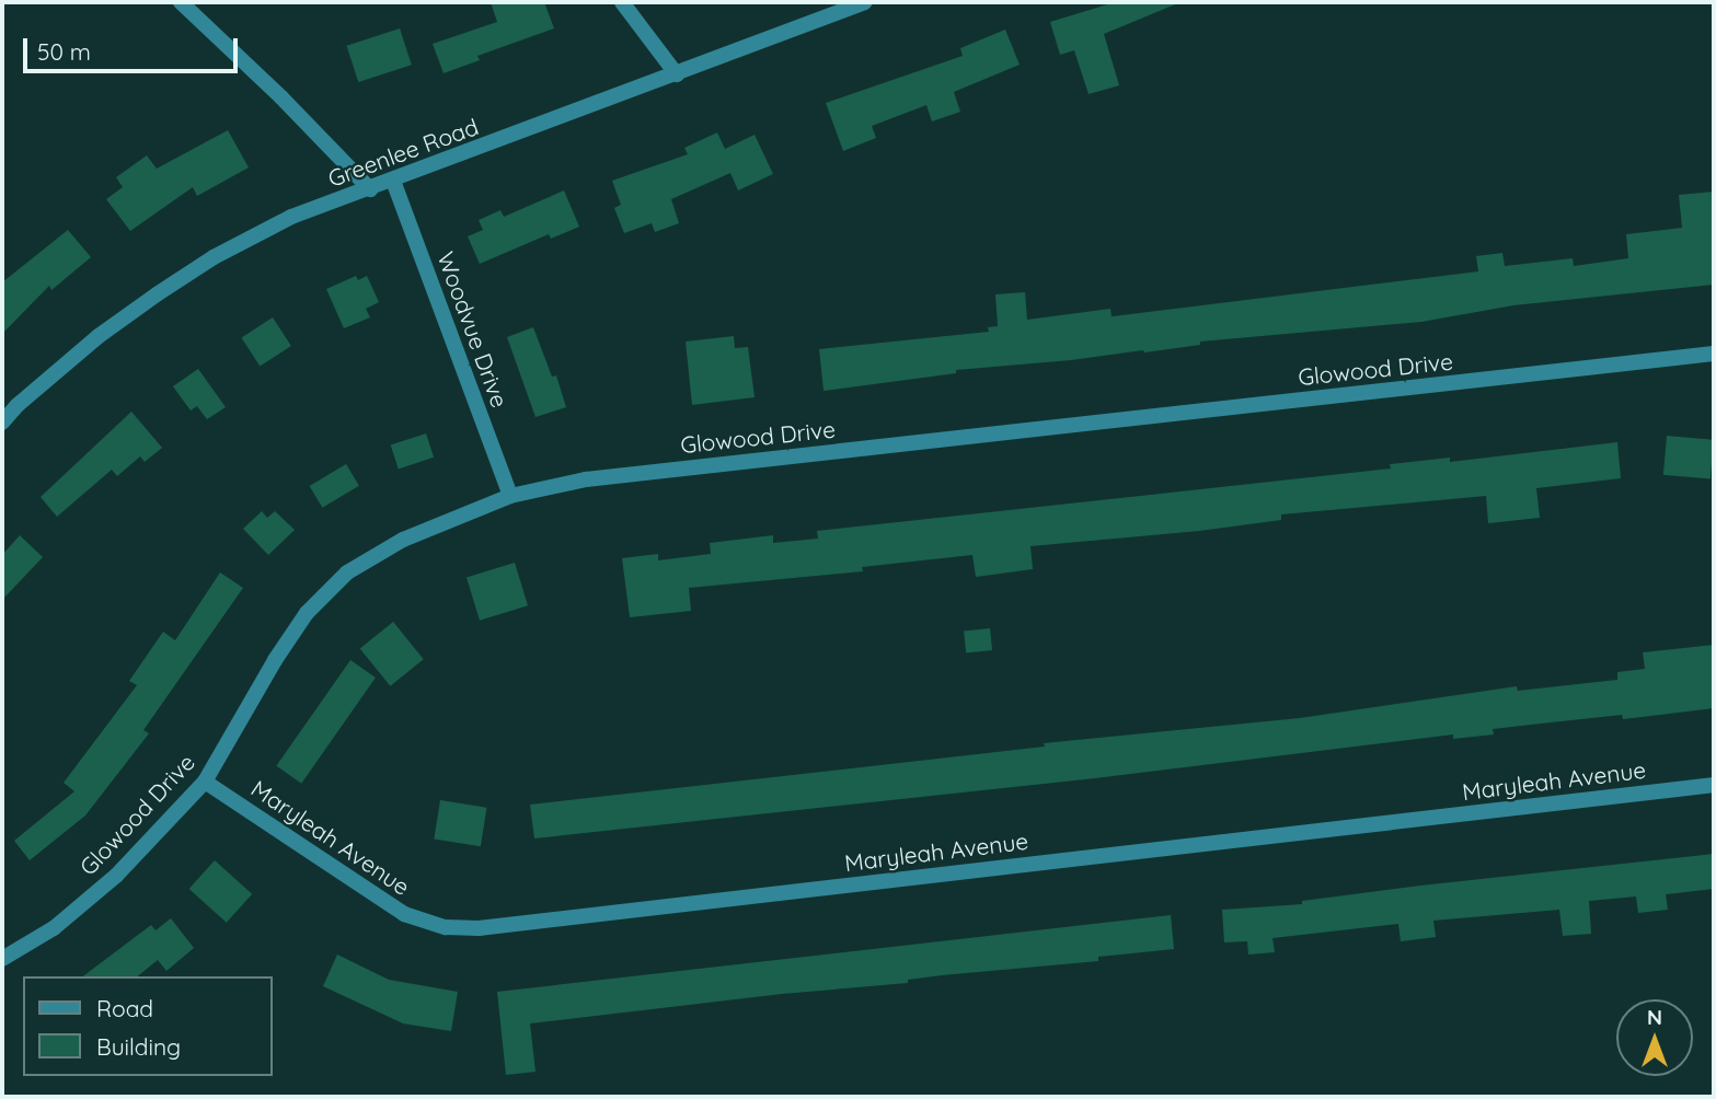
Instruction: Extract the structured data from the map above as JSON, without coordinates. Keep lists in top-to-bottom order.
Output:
{
  "streets": {
    "street": [
      "Greenlee Road",
      "Woodvue Drive",
      "Glowood Drive",
      "Maryleah Avenue"
    ]
  },
  "crossings": [
    ["Greenlee Road", "Woodvue Drive"],
    ["Woodvue Drive", "Glowood Drive"],
    ["Glowood Drive", "Maryleah Avenue"]
  ],
  "legend": ["Road", "Building"],
  "scale_bar": "50 m",
  "north": "top"
}
